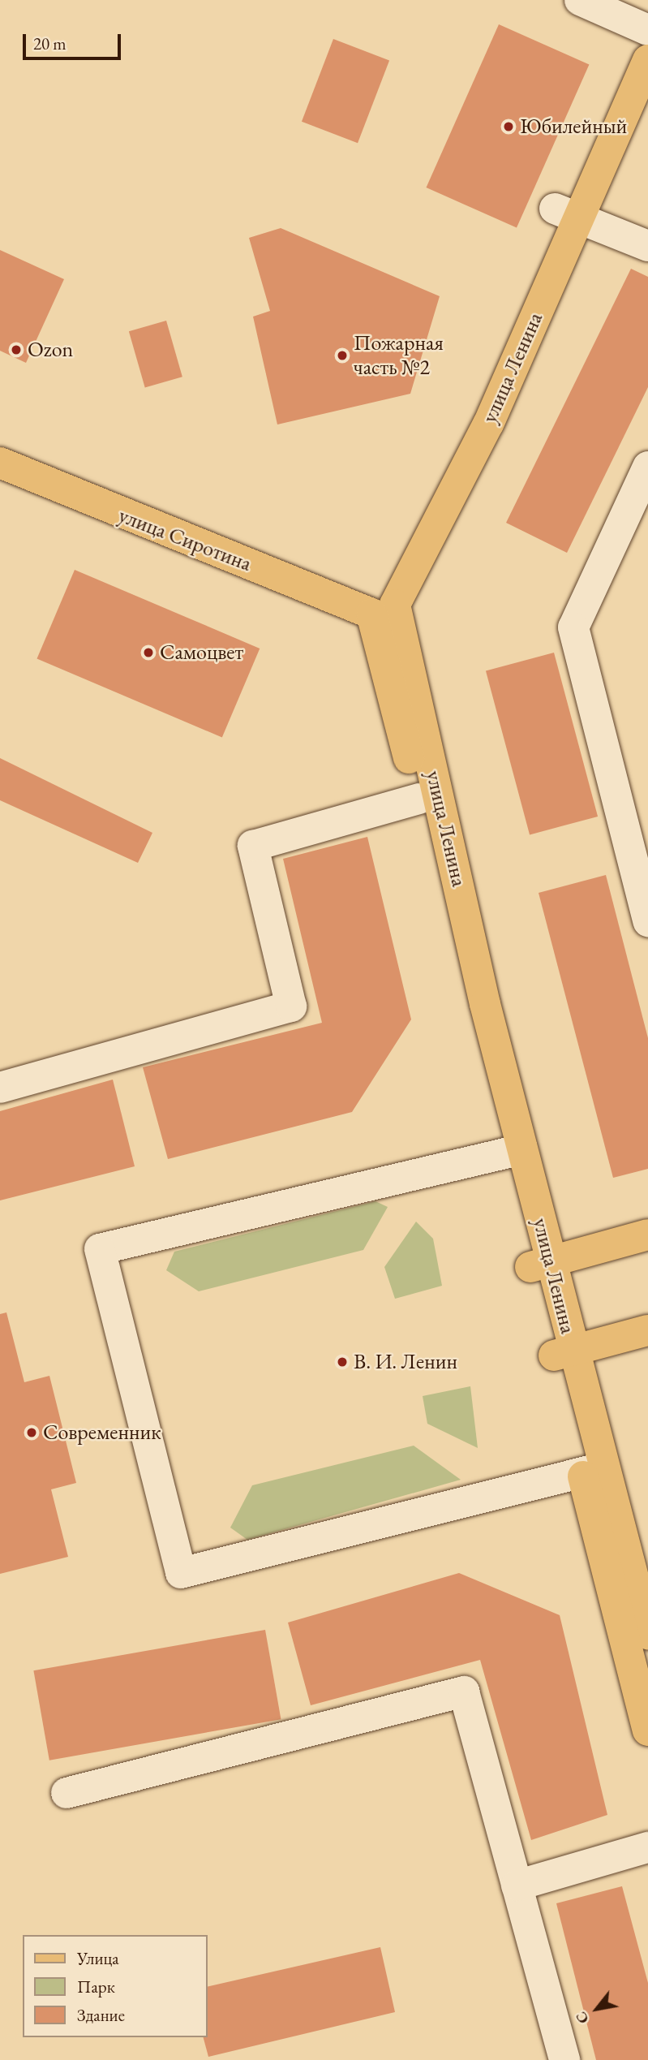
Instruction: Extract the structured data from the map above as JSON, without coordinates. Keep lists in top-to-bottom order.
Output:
{
  "streets": {
    "main road": ["улица Ленина", "улица Сиротина"]
  },
  "crossings": [
    ["улица Ленина", "улица Сиротина"]
  ],
  "places": [
    "Юбилейный",
    "Ozon",
    "Пожарная часть №2",
    "Самоцвет",
    "В. И. Ленин",
    "Современник"
  ],
  "legend": ["Улица", "Парк", "Здание"],
  "scale_bar": "20 m",
  "north": "bottom left"
}
